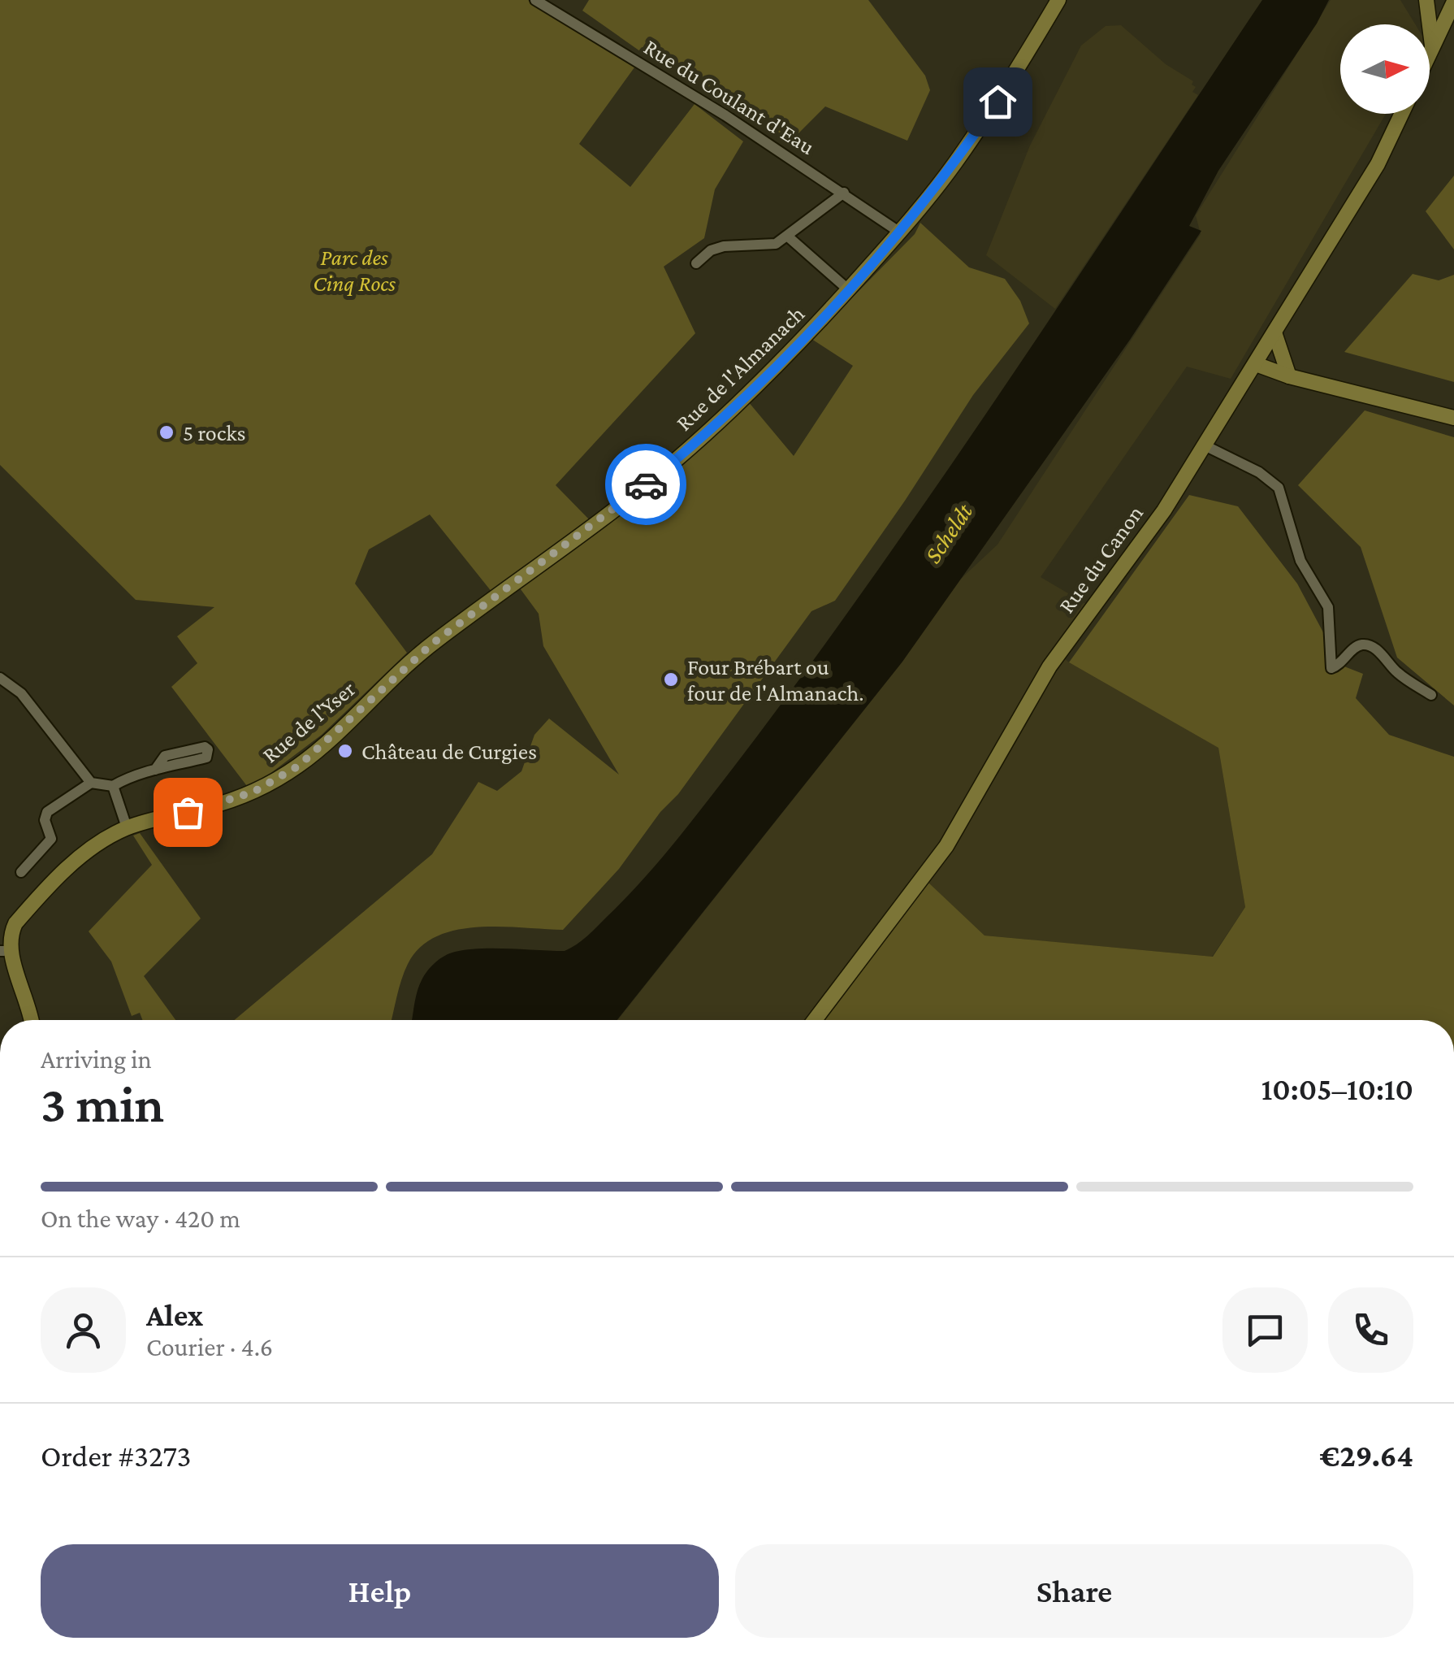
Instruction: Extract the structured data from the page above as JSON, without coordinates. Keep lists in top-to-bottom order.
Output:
{
  "streets": {
    "main road": ["Rue de l'Almanach", "Rue du Canon", "Rue de l'Yser"],
    "street": ["Rue du Coulant d'Eau"]
  },
  "crossings": [
    ["Rue du Coulant d'Eau", "Rue de l'Almanach"],
    ["Rue de l'Almanach", "Rue de l'Yser"]
  ],
  "water": ["Scheldt"],
  "parks": ["Parc des Cinq Rocs"],
  "places": ["5 rocks", "Four Brébart ou four de l'Almanach.", "Château de Curgies"],
  "north": "right",
  "page": {
    "heading": ["3 min", "Arriving in", "10:05–10:10"],
    "panel": [
      "Alex",
      "Courier · 4.6",
      "Order #3273",
      "€29.64"
    ],
    "bar": "On the way · 420 m",
    "buttons": ["Help", "Share"]
  }
}
